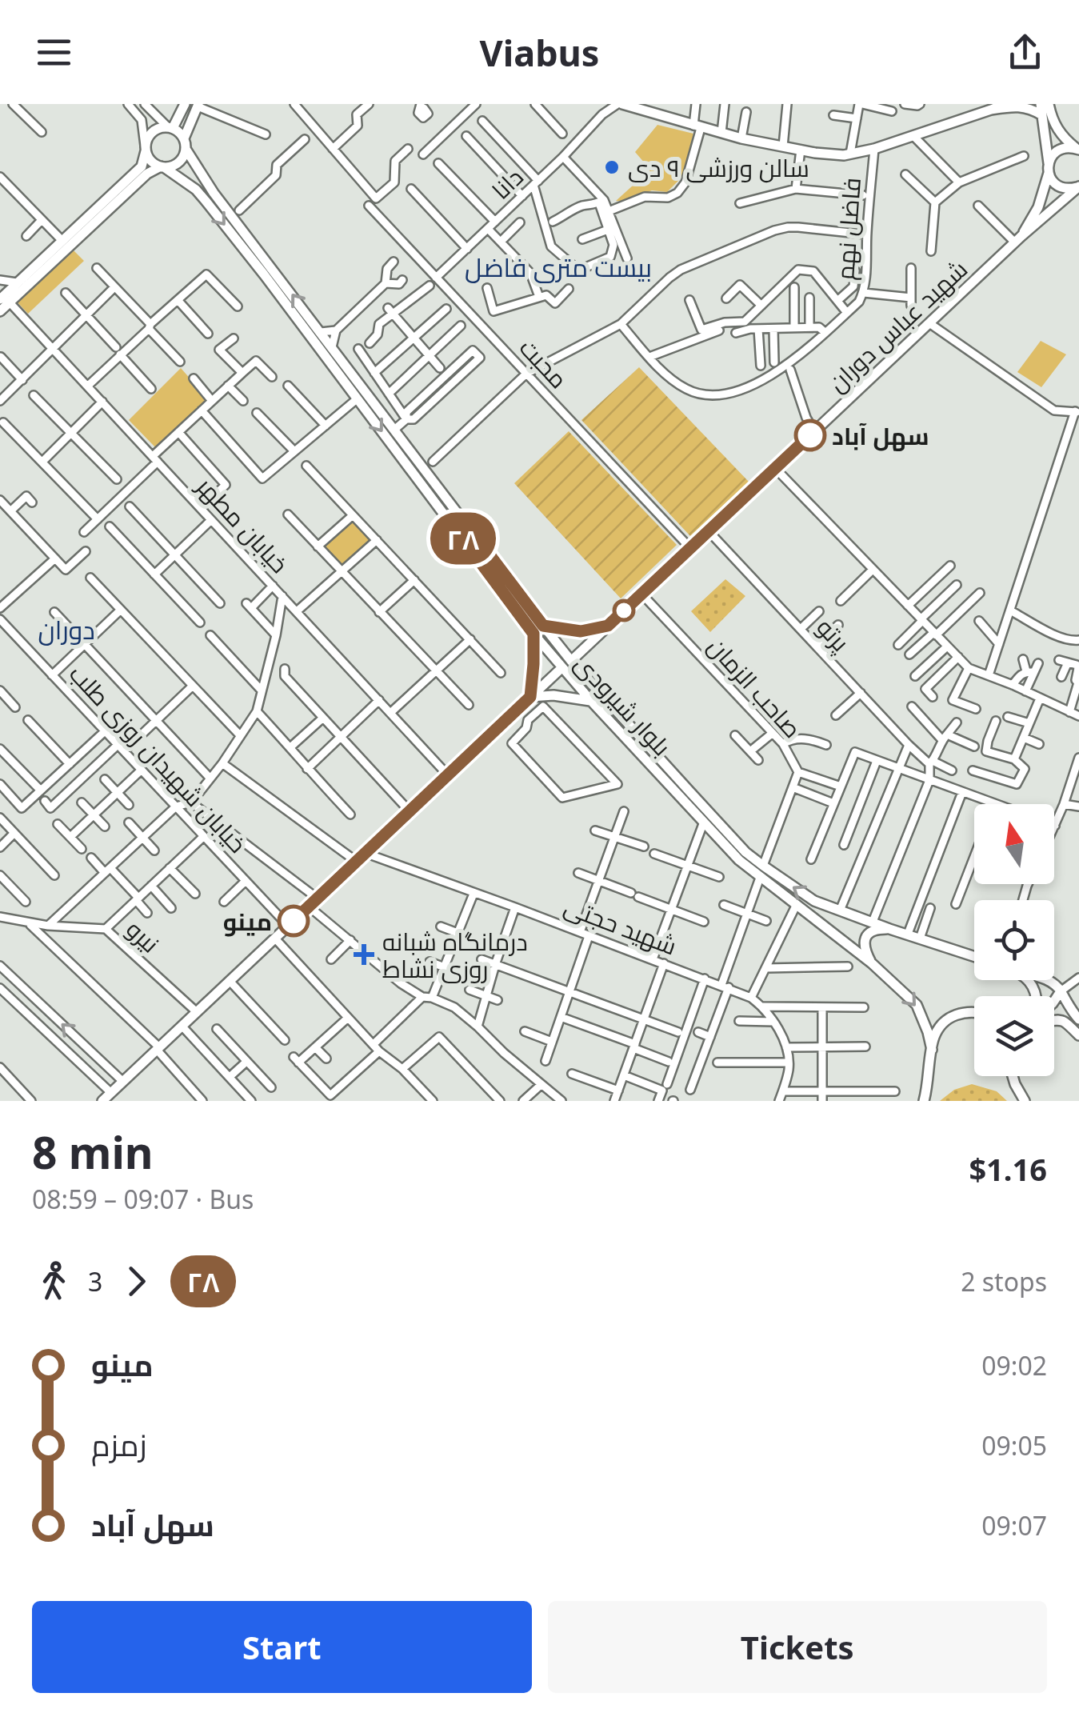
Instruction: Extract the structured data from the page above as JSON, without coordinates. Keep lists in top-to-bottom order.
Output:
{
  "streets": {
    "main road": ["شهید عباس دوران", "بلوار شیرودی"],
    "street": [
      "دانا",
      "فاضل نهم",
      "محبت",
      "خیابان مطهر",
      "پرتو",
      "صاحب الزمان",
      "خیابان شهیدان روزی طلب",
      "شهید حجتی",
      "نیرو"
    ]
  },
  "crossings": [
    ["دانا", "محبت"],
    ["شهید عباس دوران", "محبت"],
    ["شهید عباس دوران", "پرتو"],
    ["شهید عباس دوران", "صاحب الزمان"],
    ["شهید عباس دوران", "بلوار شیرودی"],
    ["صاحب الزمان", "بلوار شیرودی"]
  ],
  "districts": ["بیست متری فاضل", "دوران"],
  "places": {
    "other": ["سالن ورزشی ۹ دی", "سهل آباد", "مینو"],
    "health": ["درمانگاه شبانه روزی نشاط"]
  },
  "lines": ["bus line ۲۸"],
  "north": "top",
  "page": {
    "header": "Viabus",
    "on_map": "۲۸",
    "heading": ["8 min", "08:59 – 09:07 · Bus", "$1.16"],
    "legs": ["3", "۲۸", "2 stops"],
    "list": [
      {
        "name": "مینو",
        "value": "09:02"
      },
      {
        "name": "زمزم",
        "value": "09:05"
      },
      {
        "name": "سهل آباد",
        "value": "09:07"
      }
    ],
    "buttons": ["Start", "Tickets"]
  }
}
